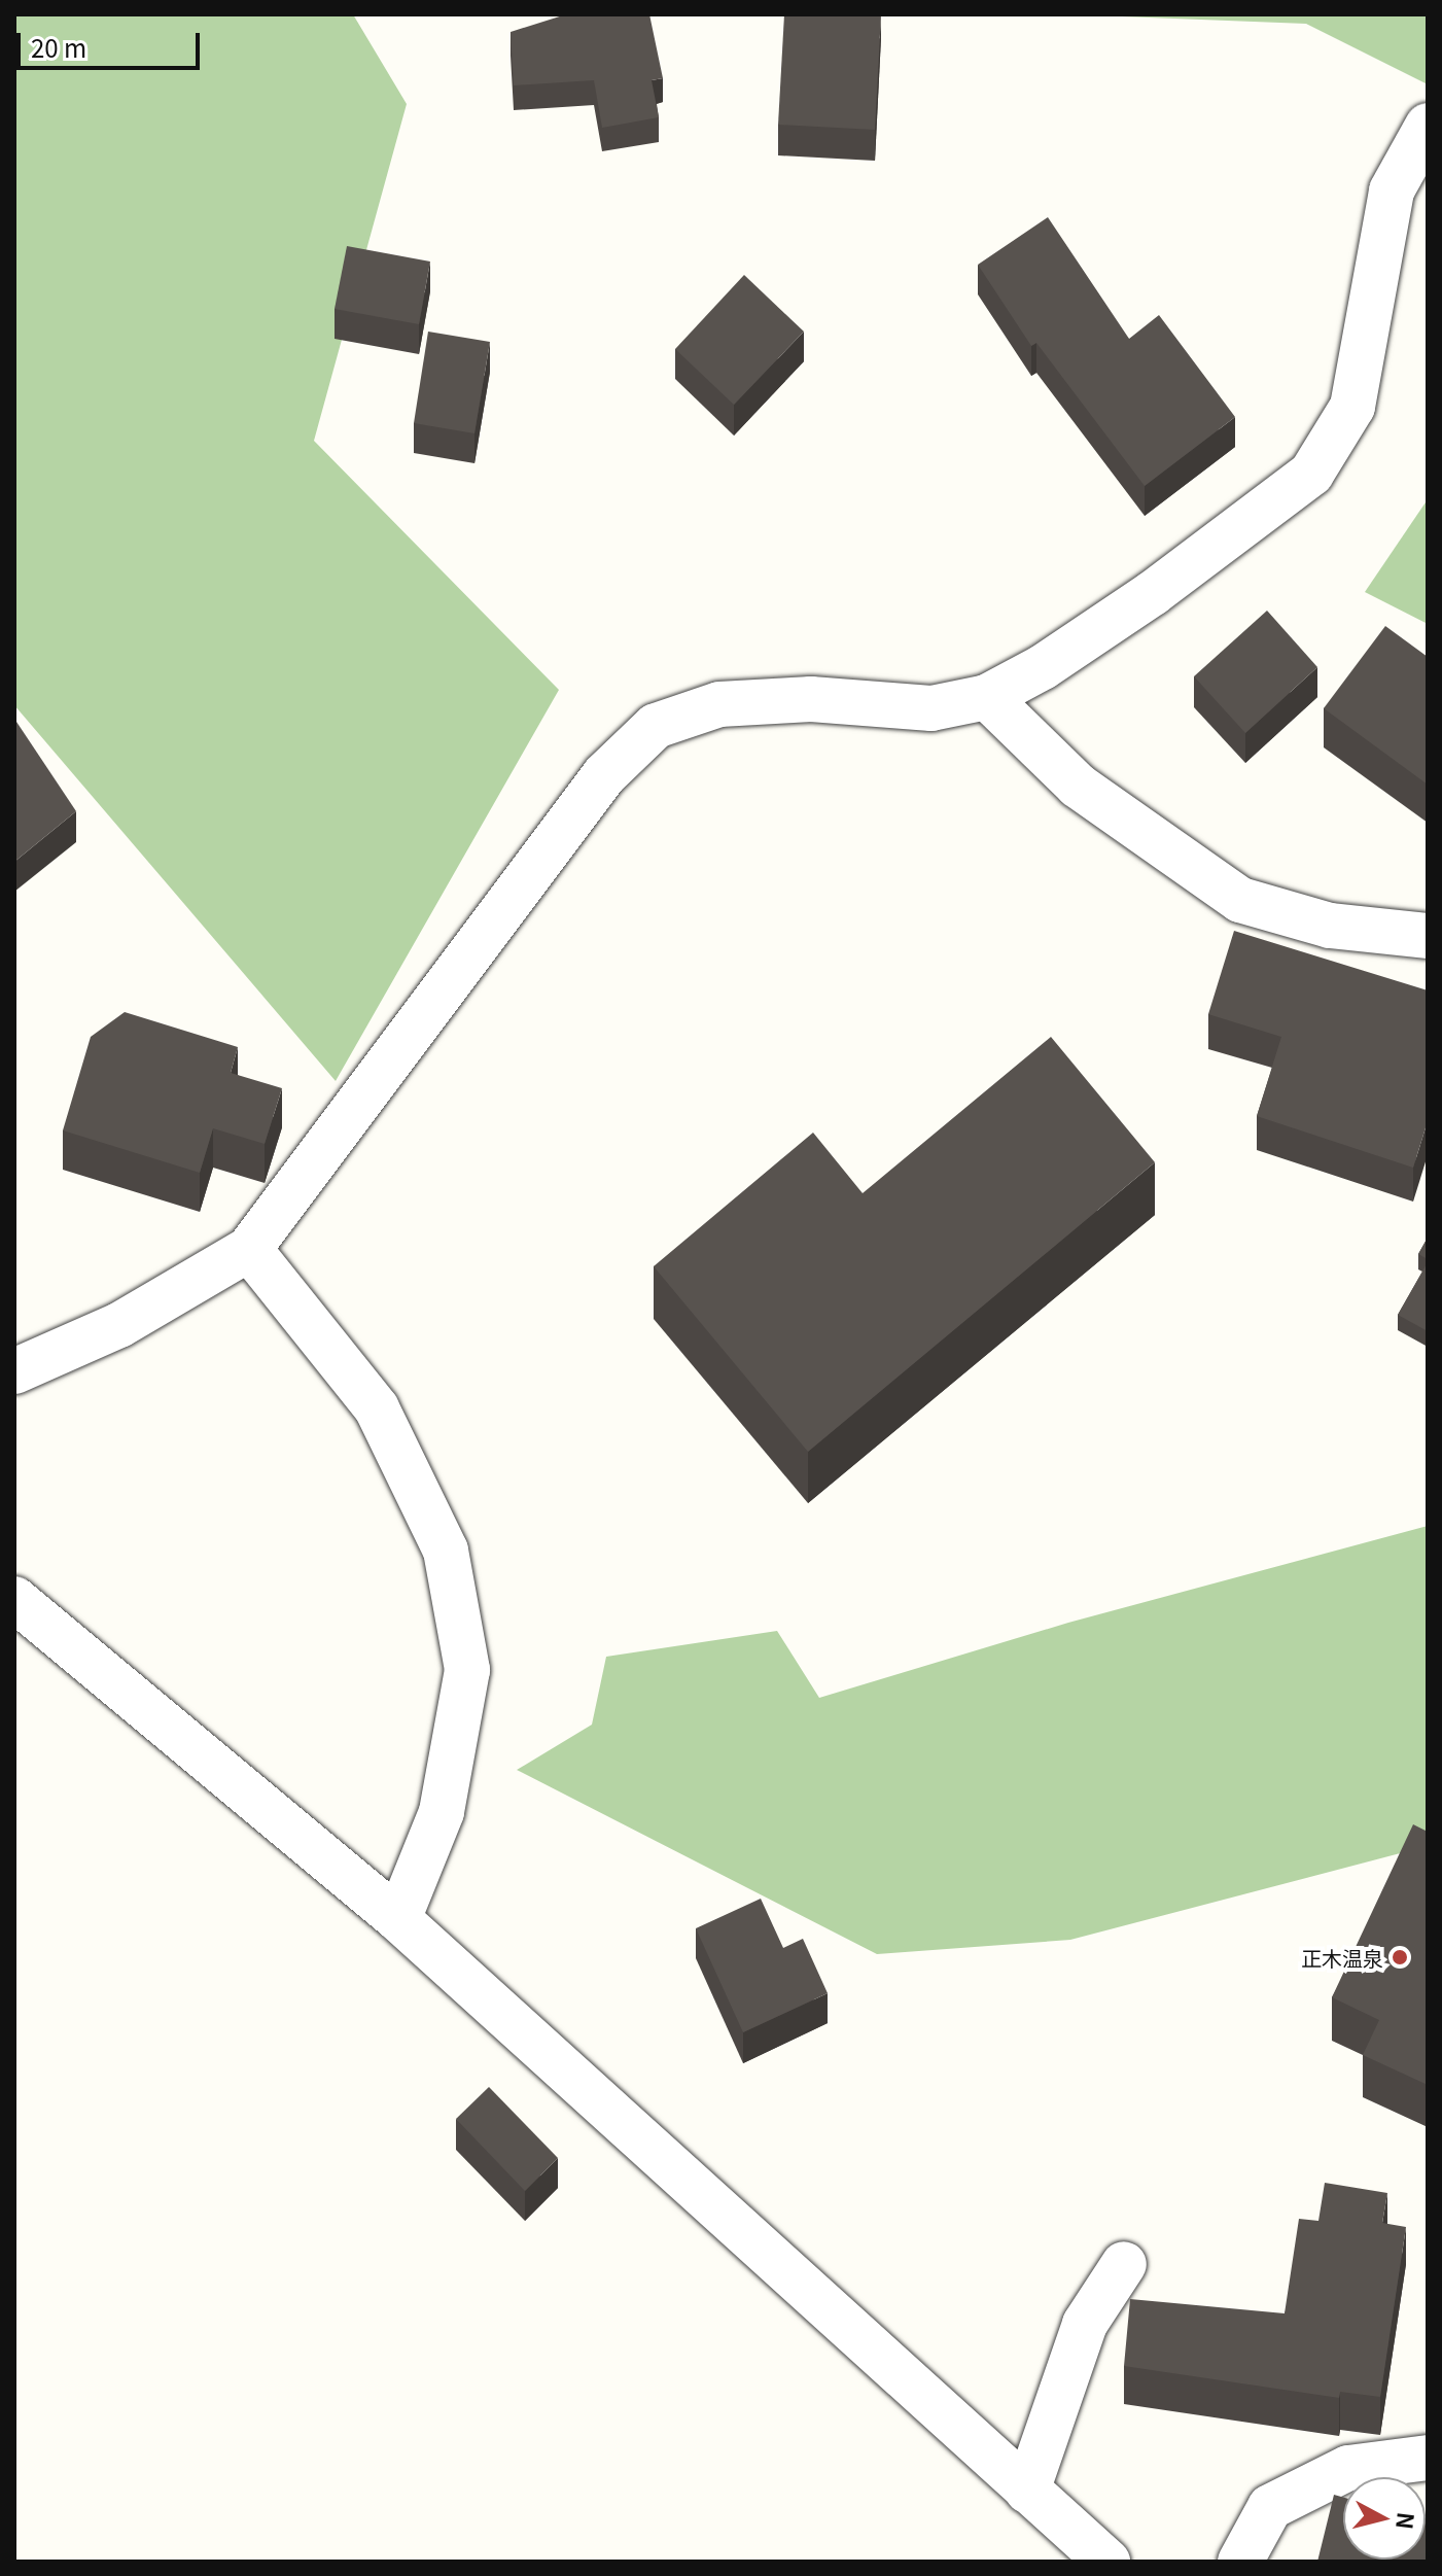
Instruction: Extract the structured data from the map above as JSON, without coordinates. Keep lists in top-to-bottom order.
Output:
{
  "places": ["正木温泉"],
  "scale_bar": "20 m",
  "north": "right"
}
